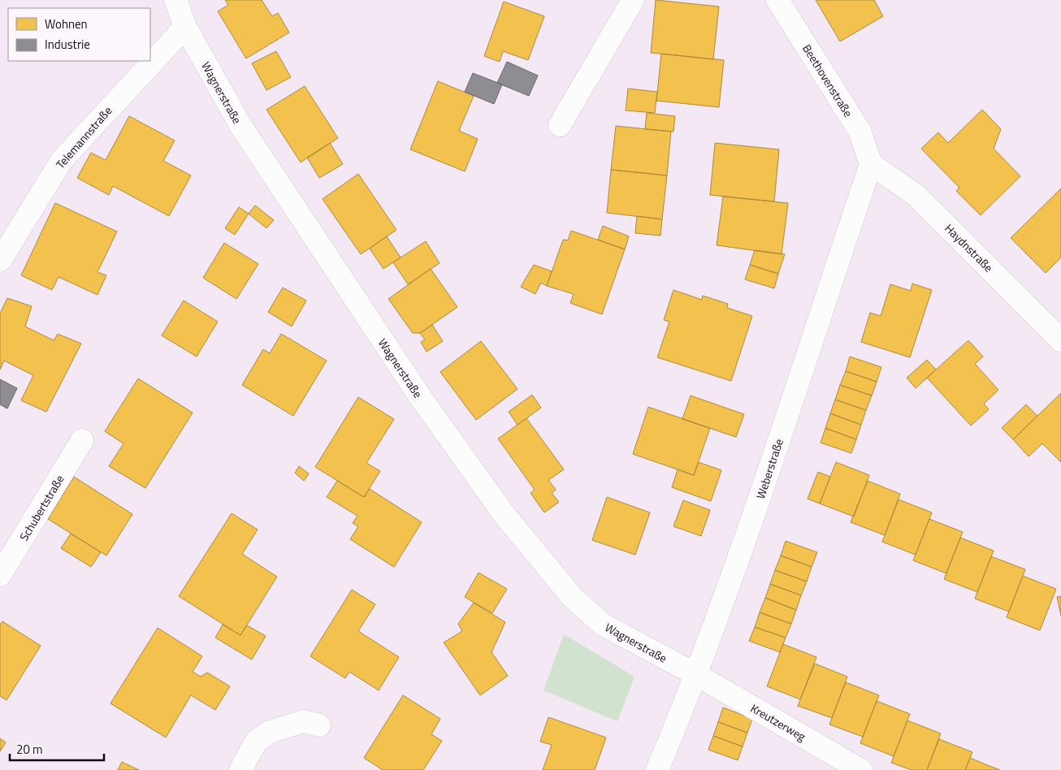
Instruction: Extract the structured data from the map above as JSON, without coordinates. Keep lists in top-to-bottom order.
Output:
{
  "streets": {
    "street": [
      "Beethovenstraße",
      "Wagnerstraße",
      "Telemannstraße",
      "Haydnstraße",
      "Weberstraße",
      "Schubertstraße",
      "Kreutzerweg"
    ]
  },
  "crossings": [
    ["Beethovenstraße", "Haydnstraße"],
    ["Beethovenstraße", "Weberstraße"],
    ["Wagnerstraße", "Telemannstraße"],
    ["Wagnerstraße", "Weberstraße"],
    ["Wagnerstraße", "Kreutzerweg"],
    ["Haydnstraße", "Weberstraße"],
    ["Weberstraße", "Kreutzerweg"]
  ],
  "legend": ["Wohnen", "Industrie"],
  "scale_bar": "20 m"
}
